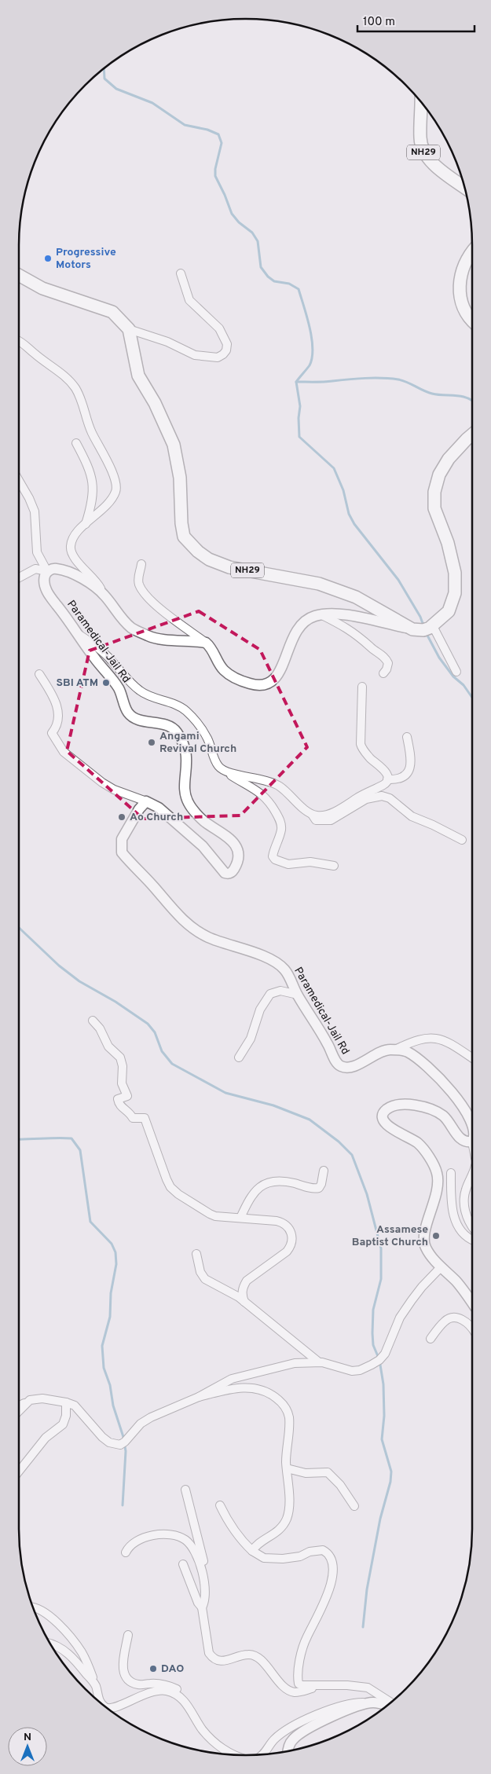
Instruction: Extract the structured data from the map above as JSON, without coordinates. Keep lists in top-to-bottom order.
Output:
{
  "streets": {
    "highway": ["NH29"],
    "main road": ["Paramedical-Jail Rd"]
  },
  "places": [
    "Progressive Motors",
    "SBI ATM",
    "Angami Revival Church",
    "Ao Church",
    "Assamese Baptist Church",
    "DAO"
  ],
  "scale_bar": "100 m",
  "north": "top"
}
